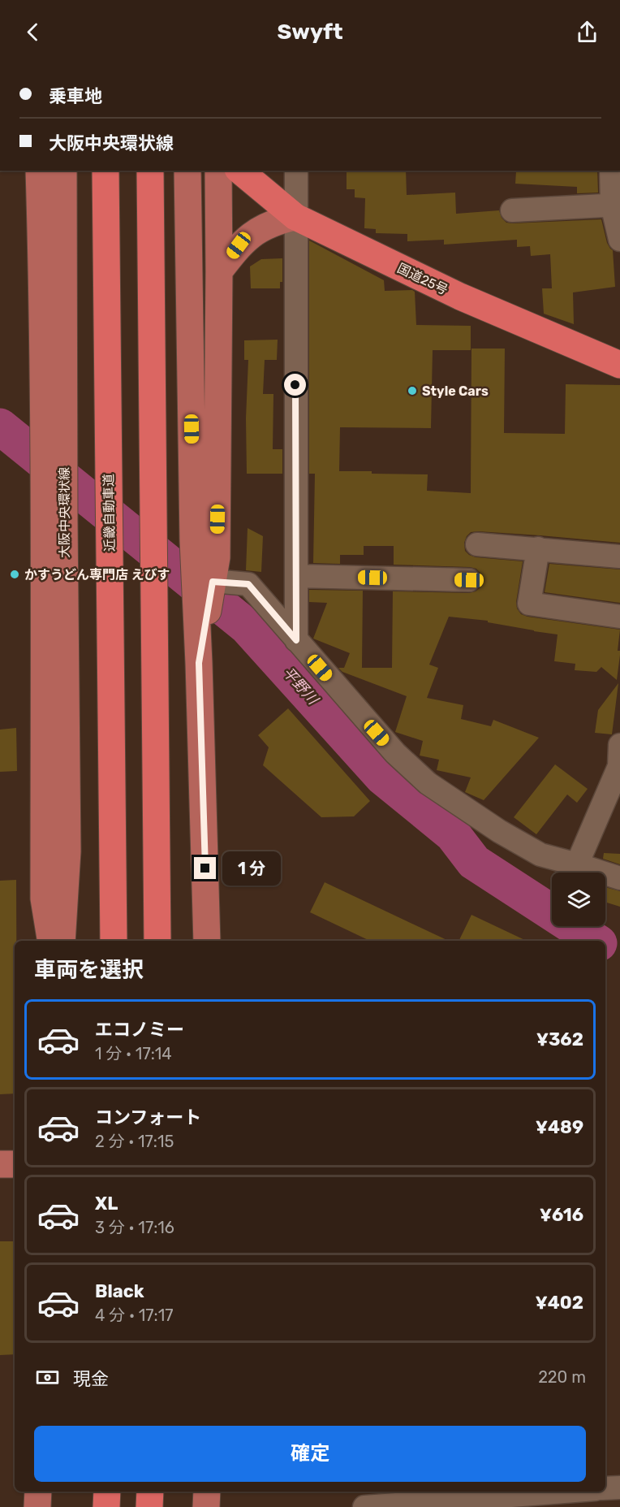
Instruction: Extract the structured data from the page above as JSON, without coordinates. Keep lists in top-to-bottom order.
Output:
{
  "streets": {
    "highway": ["国道25号", "近畿自動車道"],
    "main road": ["大阪中央環状線"]
  },
  "water": ["平野川"],
  "places": ["Style Cars", "かすうどん専門店 えびす"],
  "page": {
    "header": "Swyft",
    "banner": ["乗車地", "大阪中央環状線"],
    "bubble": "1 分",
    "heading": "車両を選択",
    "list": [
      {
        "name": "エコノミー",
        "note": "1 分 · 17:14",
        "value": "¥362"
      },
      {
        "name": "コンフォート",
        "note": "2 分 · 17:15",
        "value": "¥489"
      },
      {
        "name": "XL",
        "note": "3 分 · 17:16",
        "value": "¥616"
      },
      {
        "name": "Black",
        "note": "4 分 · 17:17",
        "value": "¥402"
      }
    ],
    "pay": ["現金", "220 m"],
    "buttons": "確定"
  }
}
